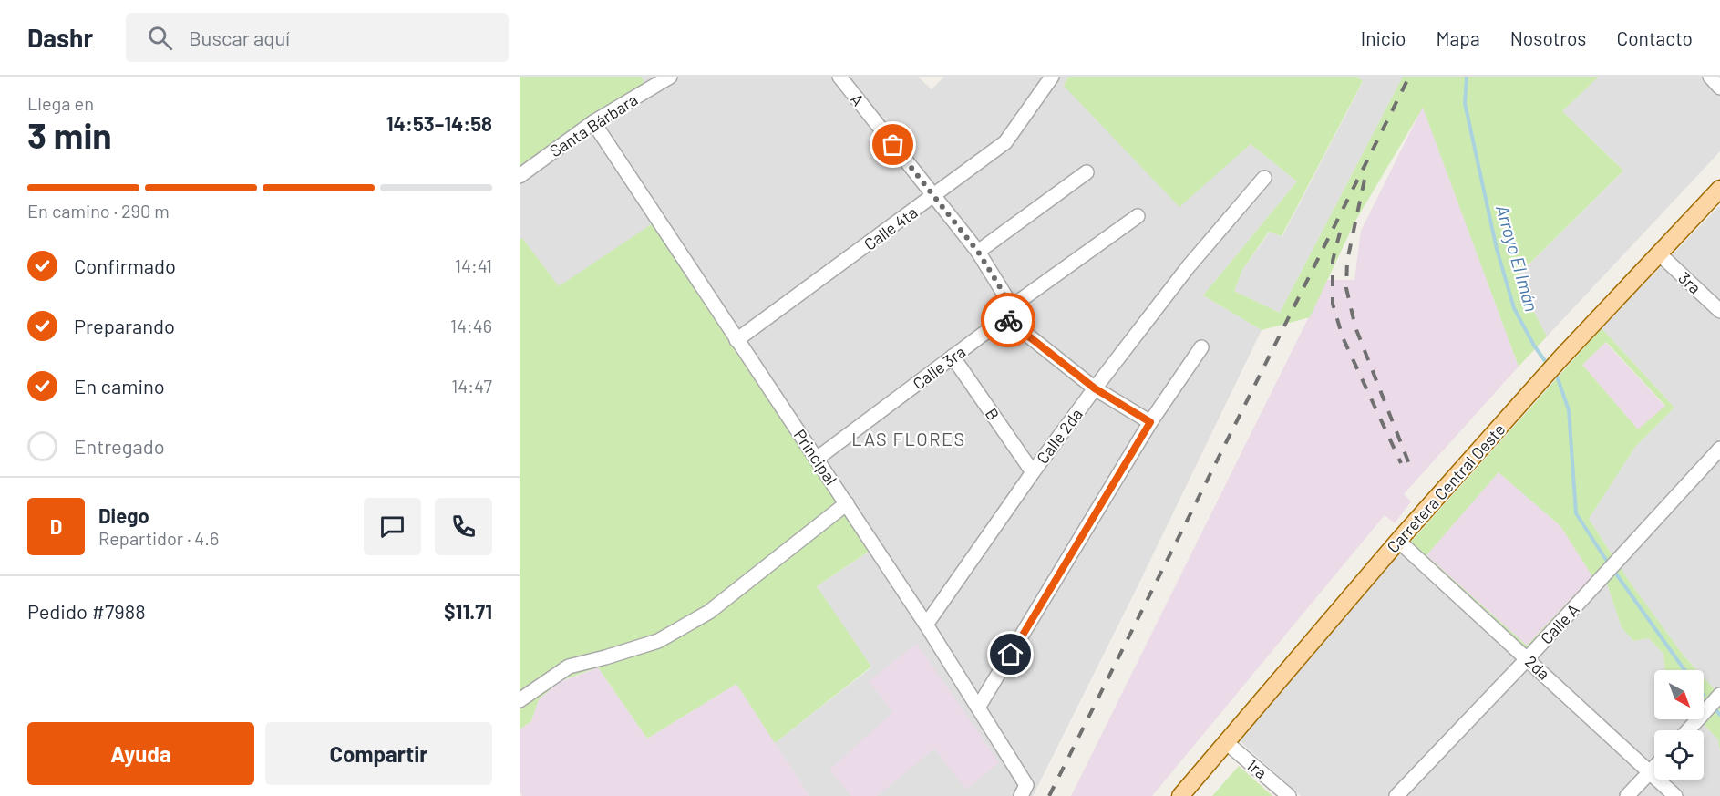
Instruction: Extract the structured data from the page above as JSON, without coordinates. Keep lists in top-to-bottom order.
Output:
{
  "streets": {
    "main road": ["Carretera Central Oeste"],
    "street": [
      "A",
      "Santa Bárbara",
      "Calle 4ta",
      "3ra",
      "Calle 3ra",
      "B",
      "Calle 2da",
      "Principal",
      "Calle A",
      "2da",
      "1ra"
    ]
  },
  "crossings": [
    ["A", "Calle 4ta"],
    ["A", "Calle 3ra"],
    ["A", "Calle 2da"],
    ["Santa Bárbara", "Principal"],
    ["Calle 4ta", "Principal"],
    ["3ra", "Carretera Central Oeste"],
    ["Calle 3ra", "B"],
    ["Calle 3ra", "Principal"],
    ["B", "Calle 2da"],
    ["Calle 2da", "Principal"],
    ["Carretera Central Oeste", "2da"],
    ["Carretera Central Oeste", "1ra"],
    ["Calle A", "2da"]
  ],
  "districts": ["LAS FLORES"],
  "water": ["Arroyo El Imán"],
  "north": "bottom right",
  "page": {
    "header": "Dashr",
    "search": "Buscar aquí",
    "nav": [
      "Inicio",
      "Mapa",
      "Nosotros",
      "Contacto"
    ],
    "heading": ["3 min", "Llega en", "14:53–14:58"],
    "panel": [
      "Diego",
      "Repartidor · 4.6",
      "Pedido #7988",
      "$11.71"
    ],
    "bar": "En camino · 290 m",
    "list": [
      ["Confirmado", "14:41"],
      ["Preparando", "14:46"],
      ["En camino", "14:47"],
      "Entregado"
    ],
    "round": "D",
    "buttons": ["Ayuda", "Compartir"]
  }
}
